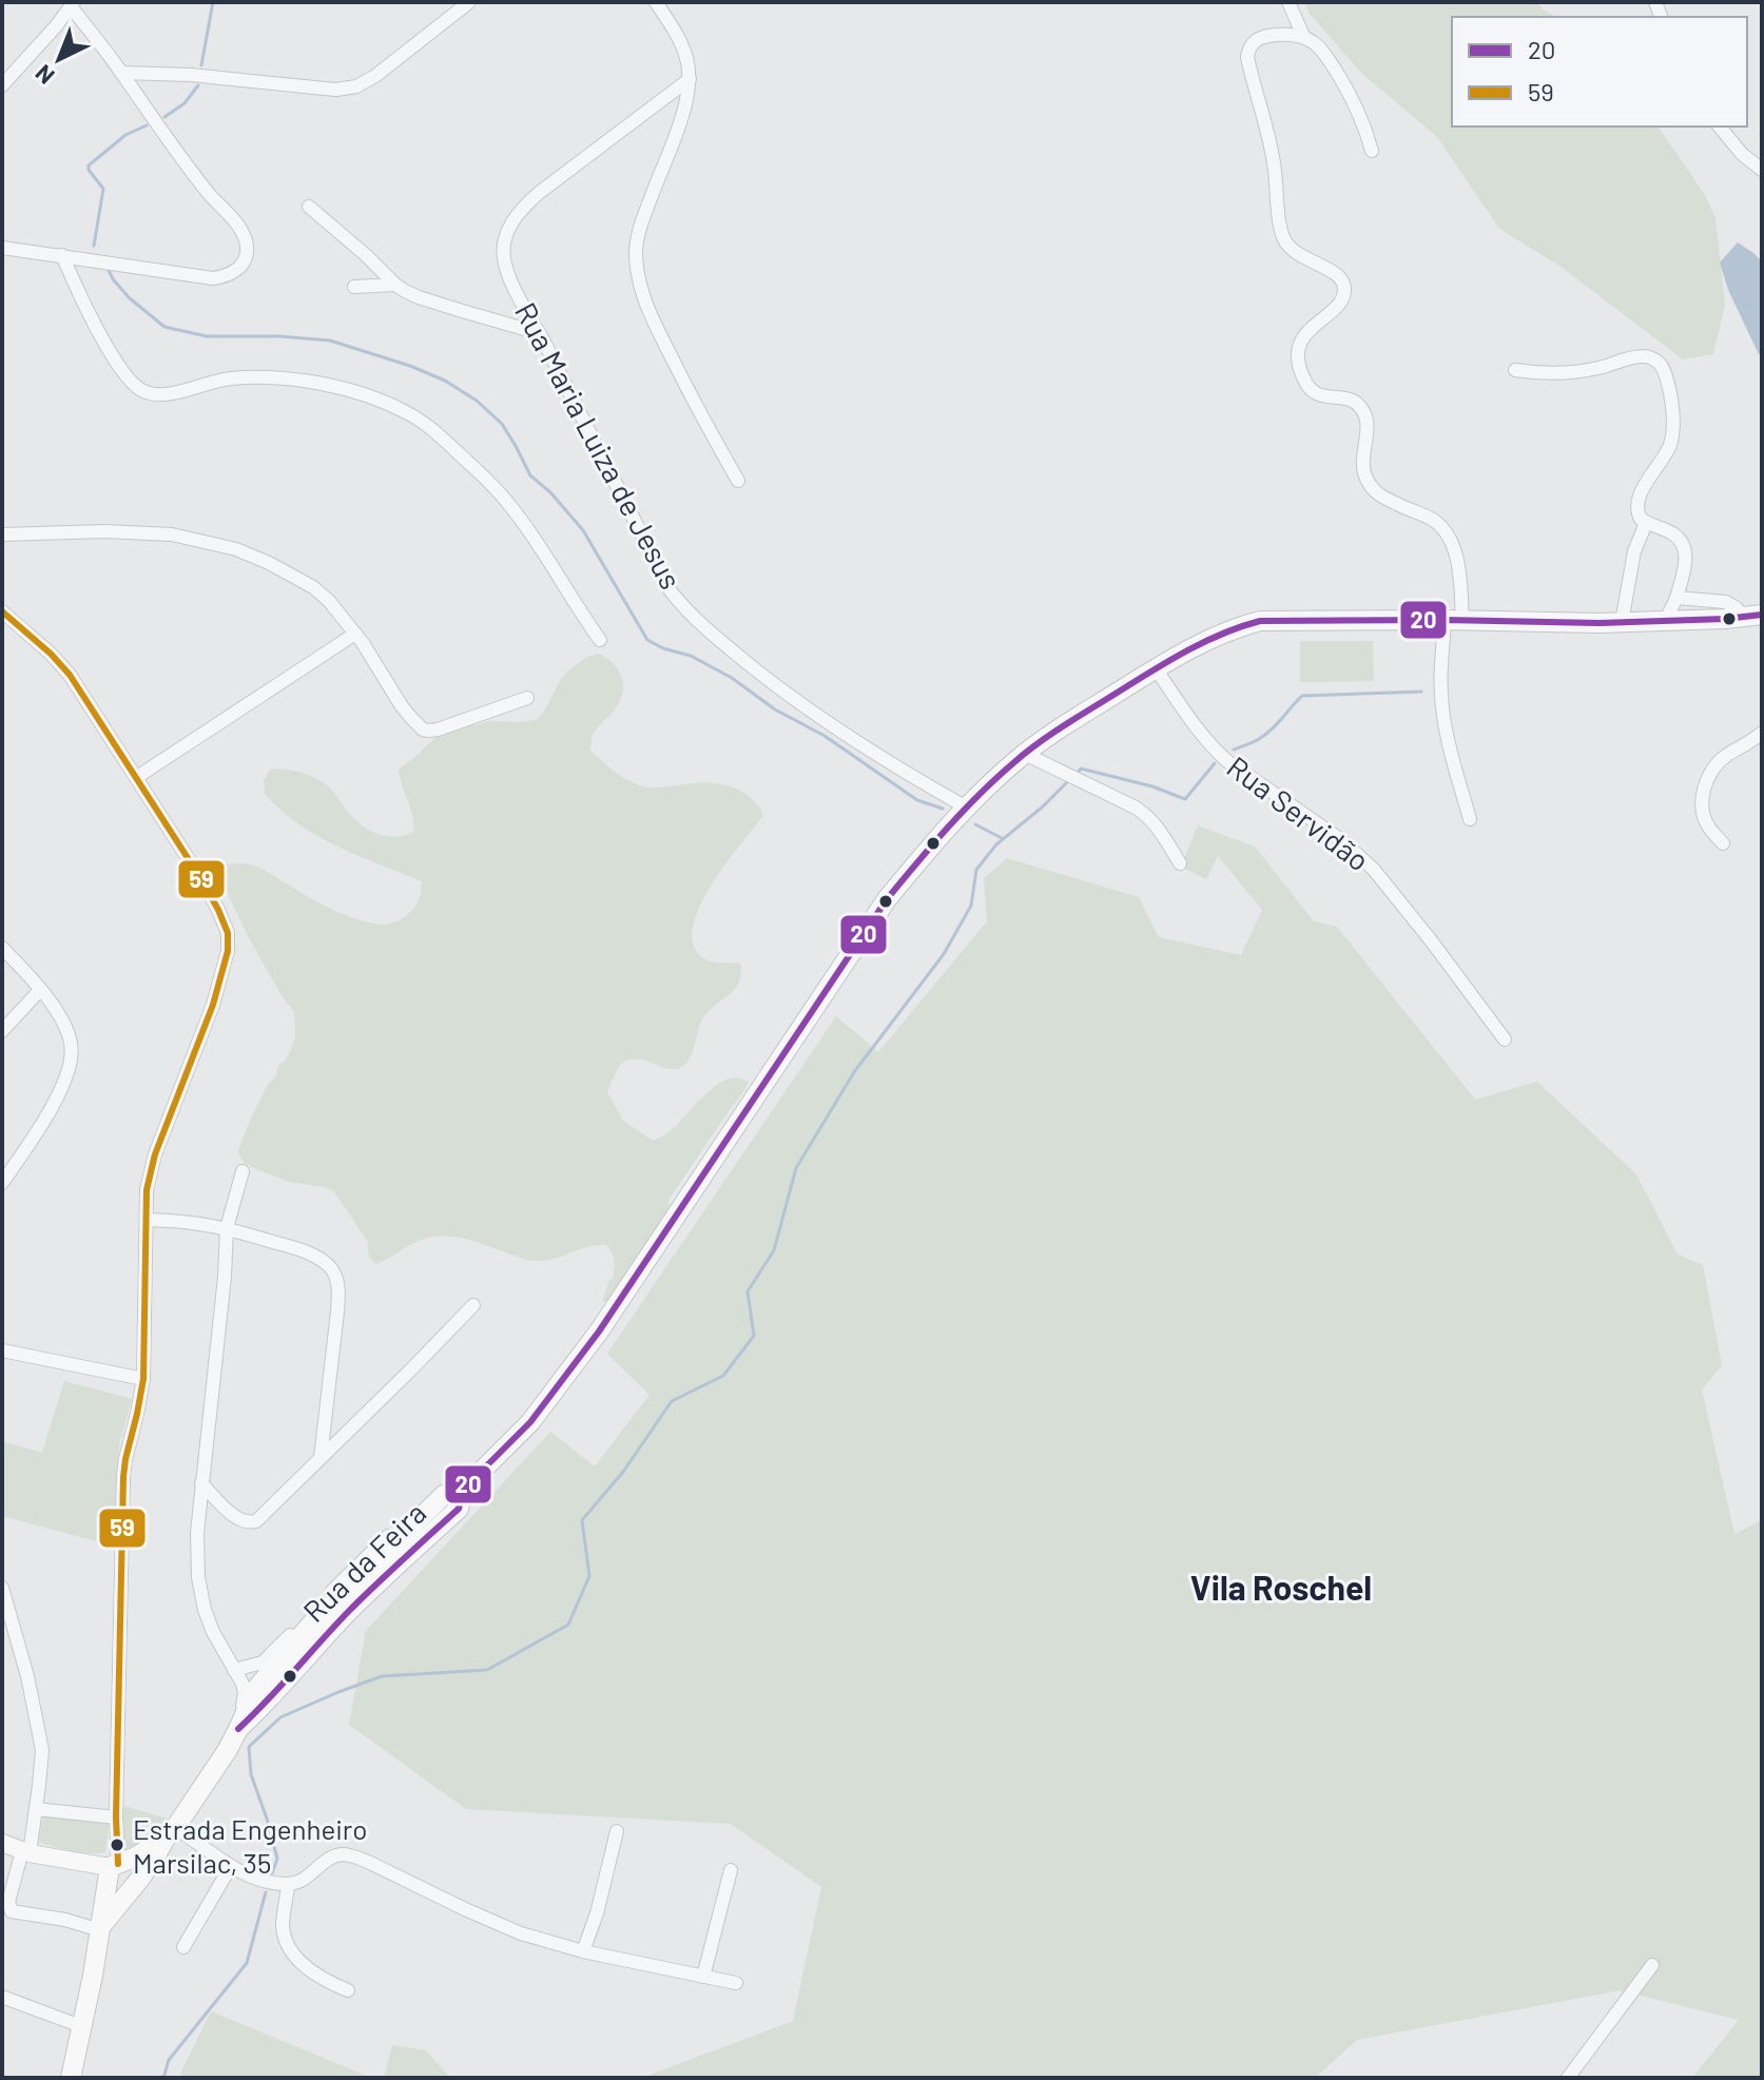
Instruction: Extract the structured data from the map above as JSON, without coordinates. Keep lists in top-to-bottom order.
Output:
{
  "streets": {
    "street": ["Rua Maria Luiza de Jesus", "Rua Servidão"]
  },
  "districts": ["Vila Roschel"],
  "places": ["Estrada Engenheiro Marsilac, 35"],
  "lines": ["transit line 59", "transit line 20"],
  "legend": ["20", "59"],
  "north": "bottom left"
}
